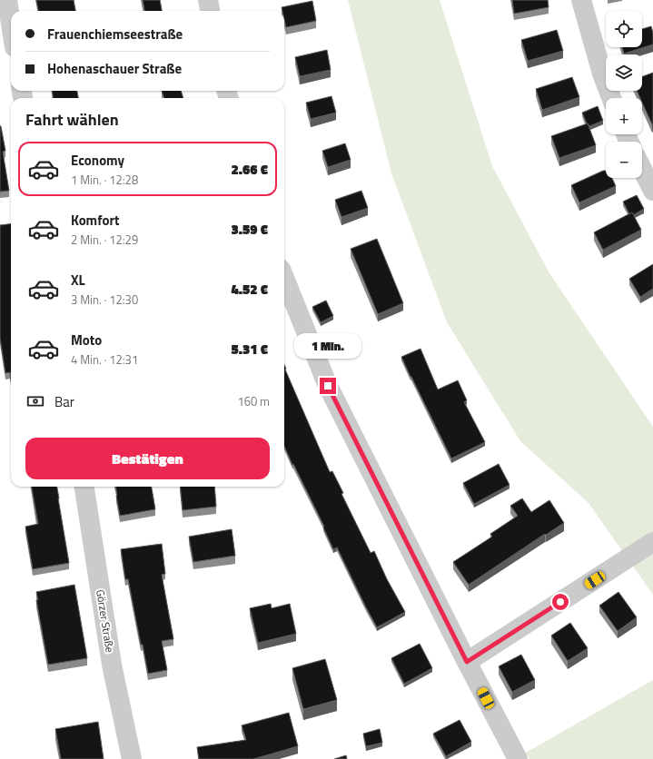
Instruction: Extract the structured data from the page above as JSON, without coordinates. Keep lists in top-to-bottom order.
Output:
{
  "streets": {
    "street": ["Görzer Straße"]
  },
  "page": {
    "map_buttons": ["+", "−"],
    "banner": ["Frauenchiemseestraße", "Hohenaschauer Straße"],
    "heading": "Fahrt wählen",
    "list": [
      {
        "name": "Economy",
        "note": "1 Min. · 12:28",
        "value": "2.66 €"
      },
      {
        "name": "Komfort",
        "note": "2 Min. · 12:29",
        "value": "3.59 €"
      },
      {
        "name": "XL",
        "note": "3 Min. · 12:30",
        "value": "4.52 €"
      },
      {
        "name": "Moto",
        "note": "4 Min. · 12:31",
        "value": "5.31 €"
      }
    ],
    "bubble": "1 Min.",
    "pay": ["Bar", "160 m"],
    "buttons": "Bestätigen"
  }
}
